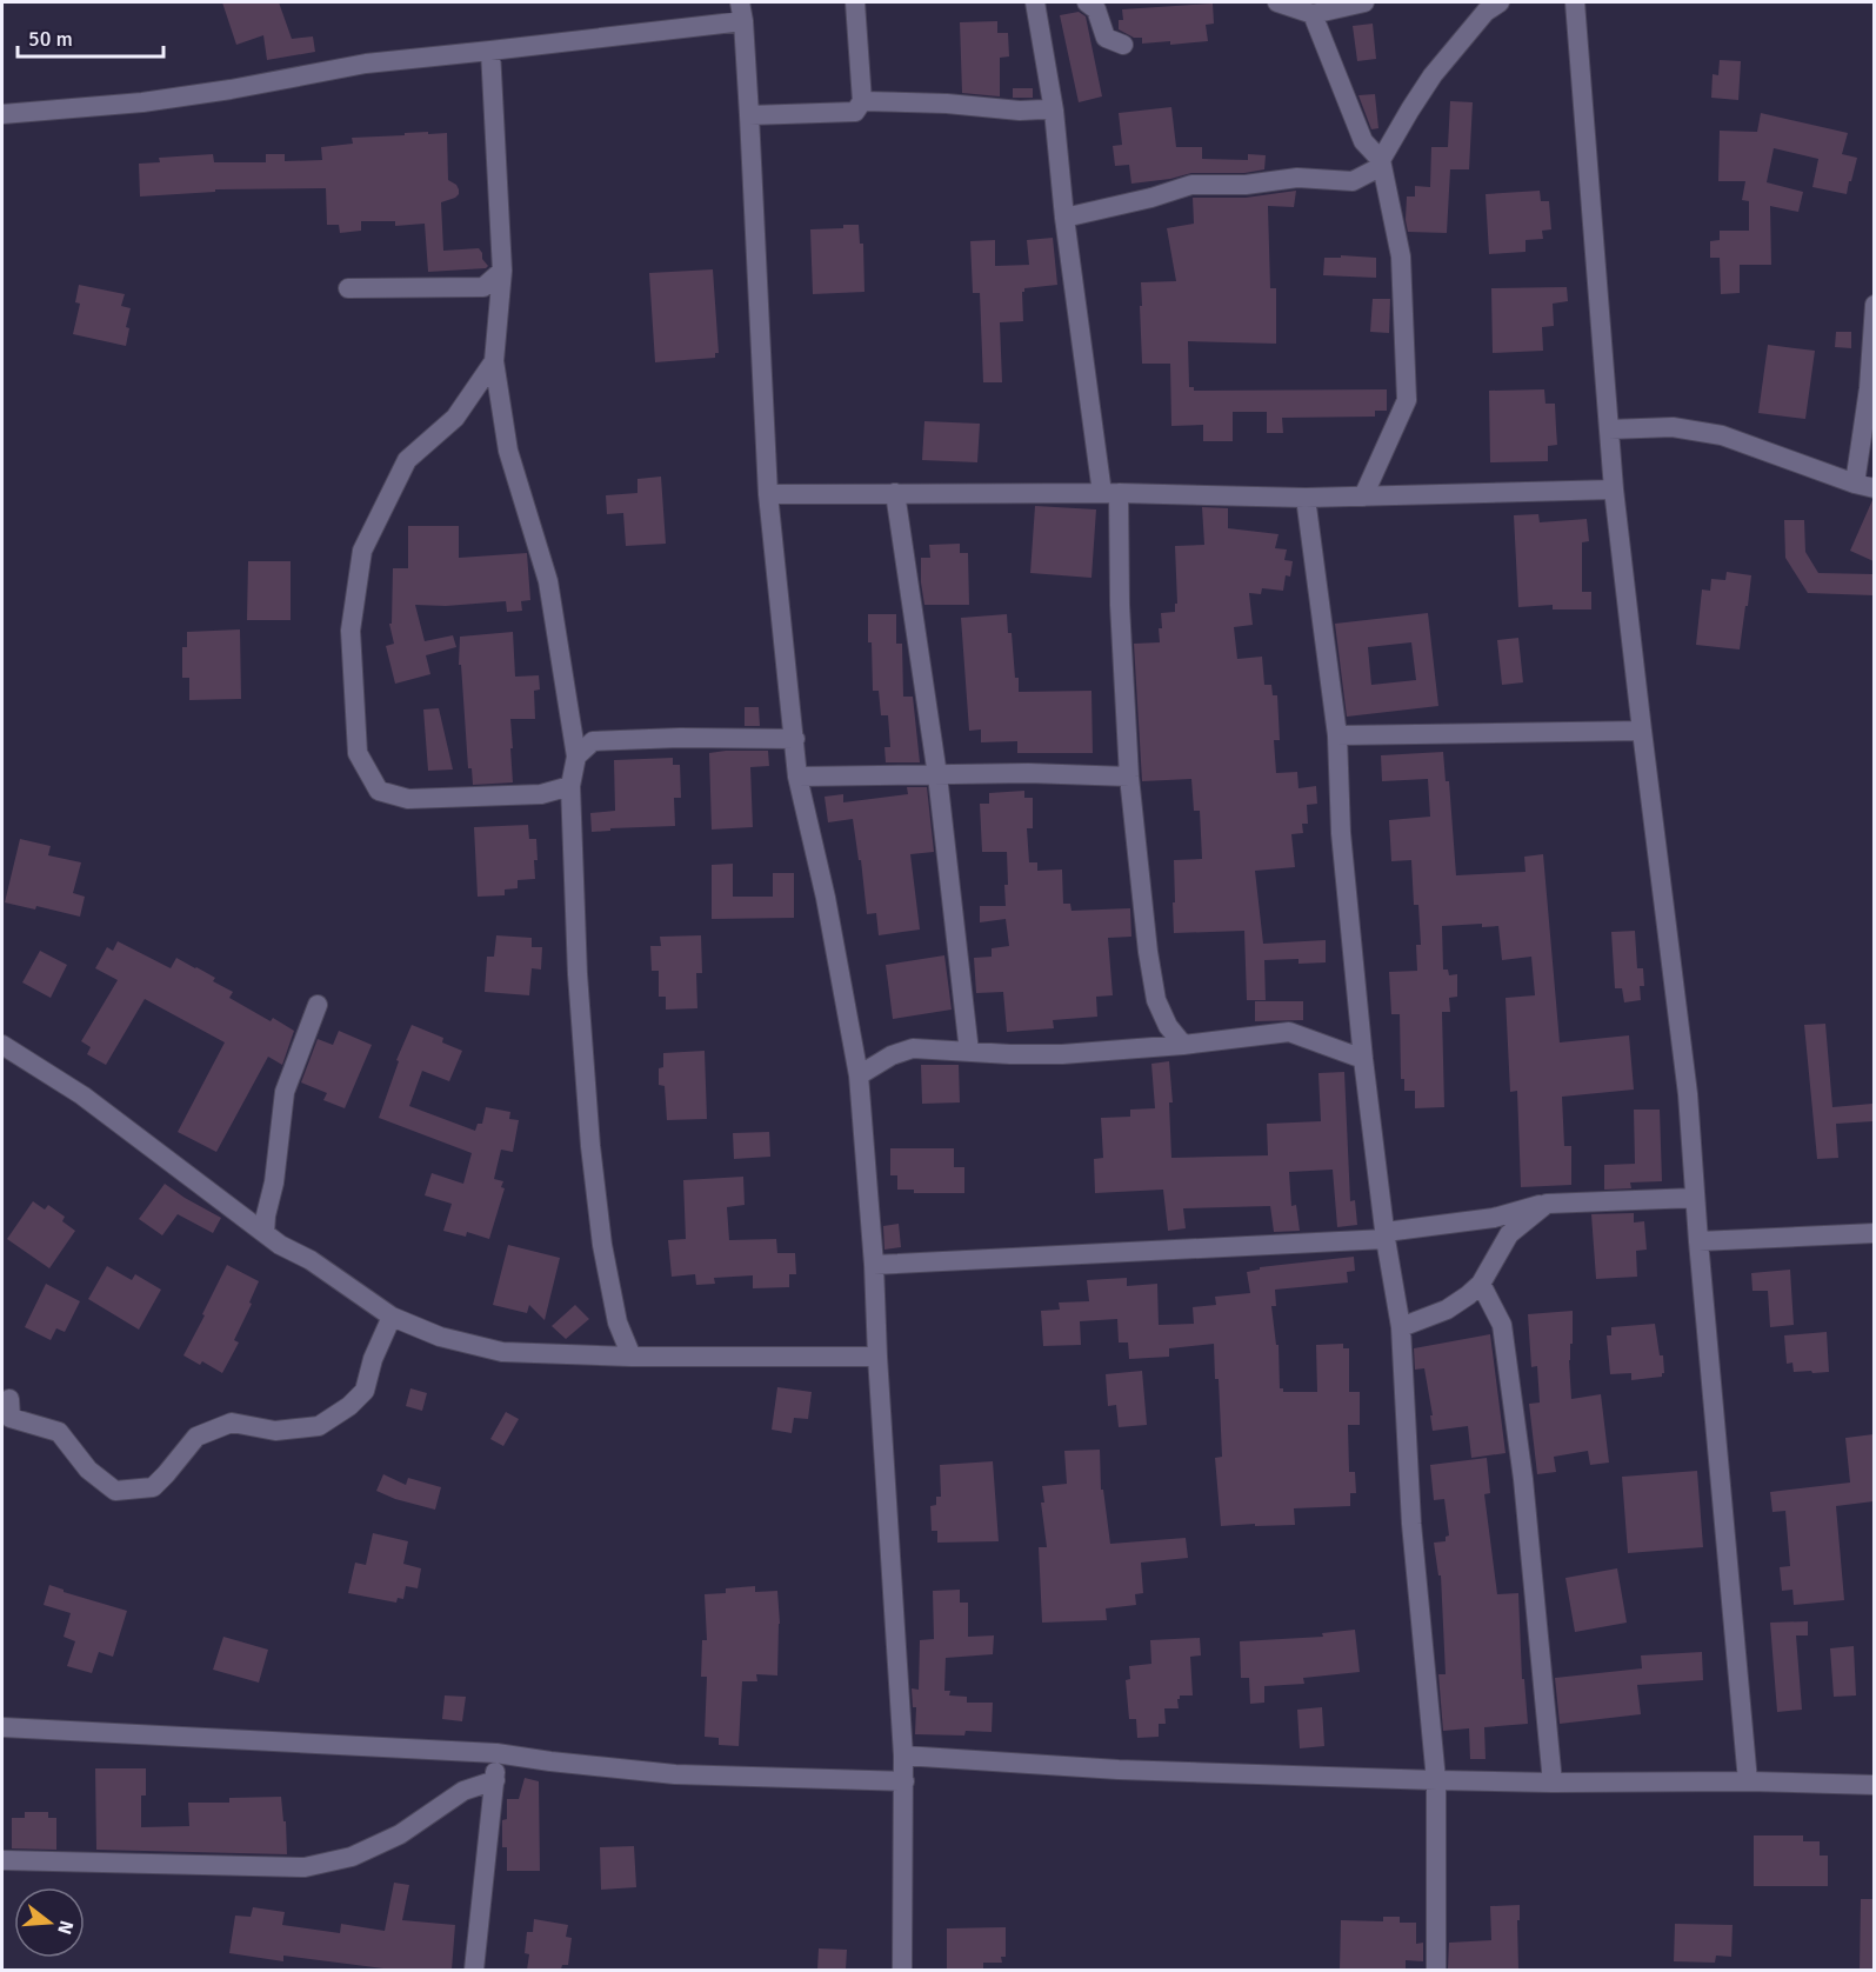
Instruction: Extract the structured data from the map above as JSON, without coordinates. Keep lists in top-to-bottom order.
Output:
{
  "scale_bar": "50 m",
  "north": "right"
}
